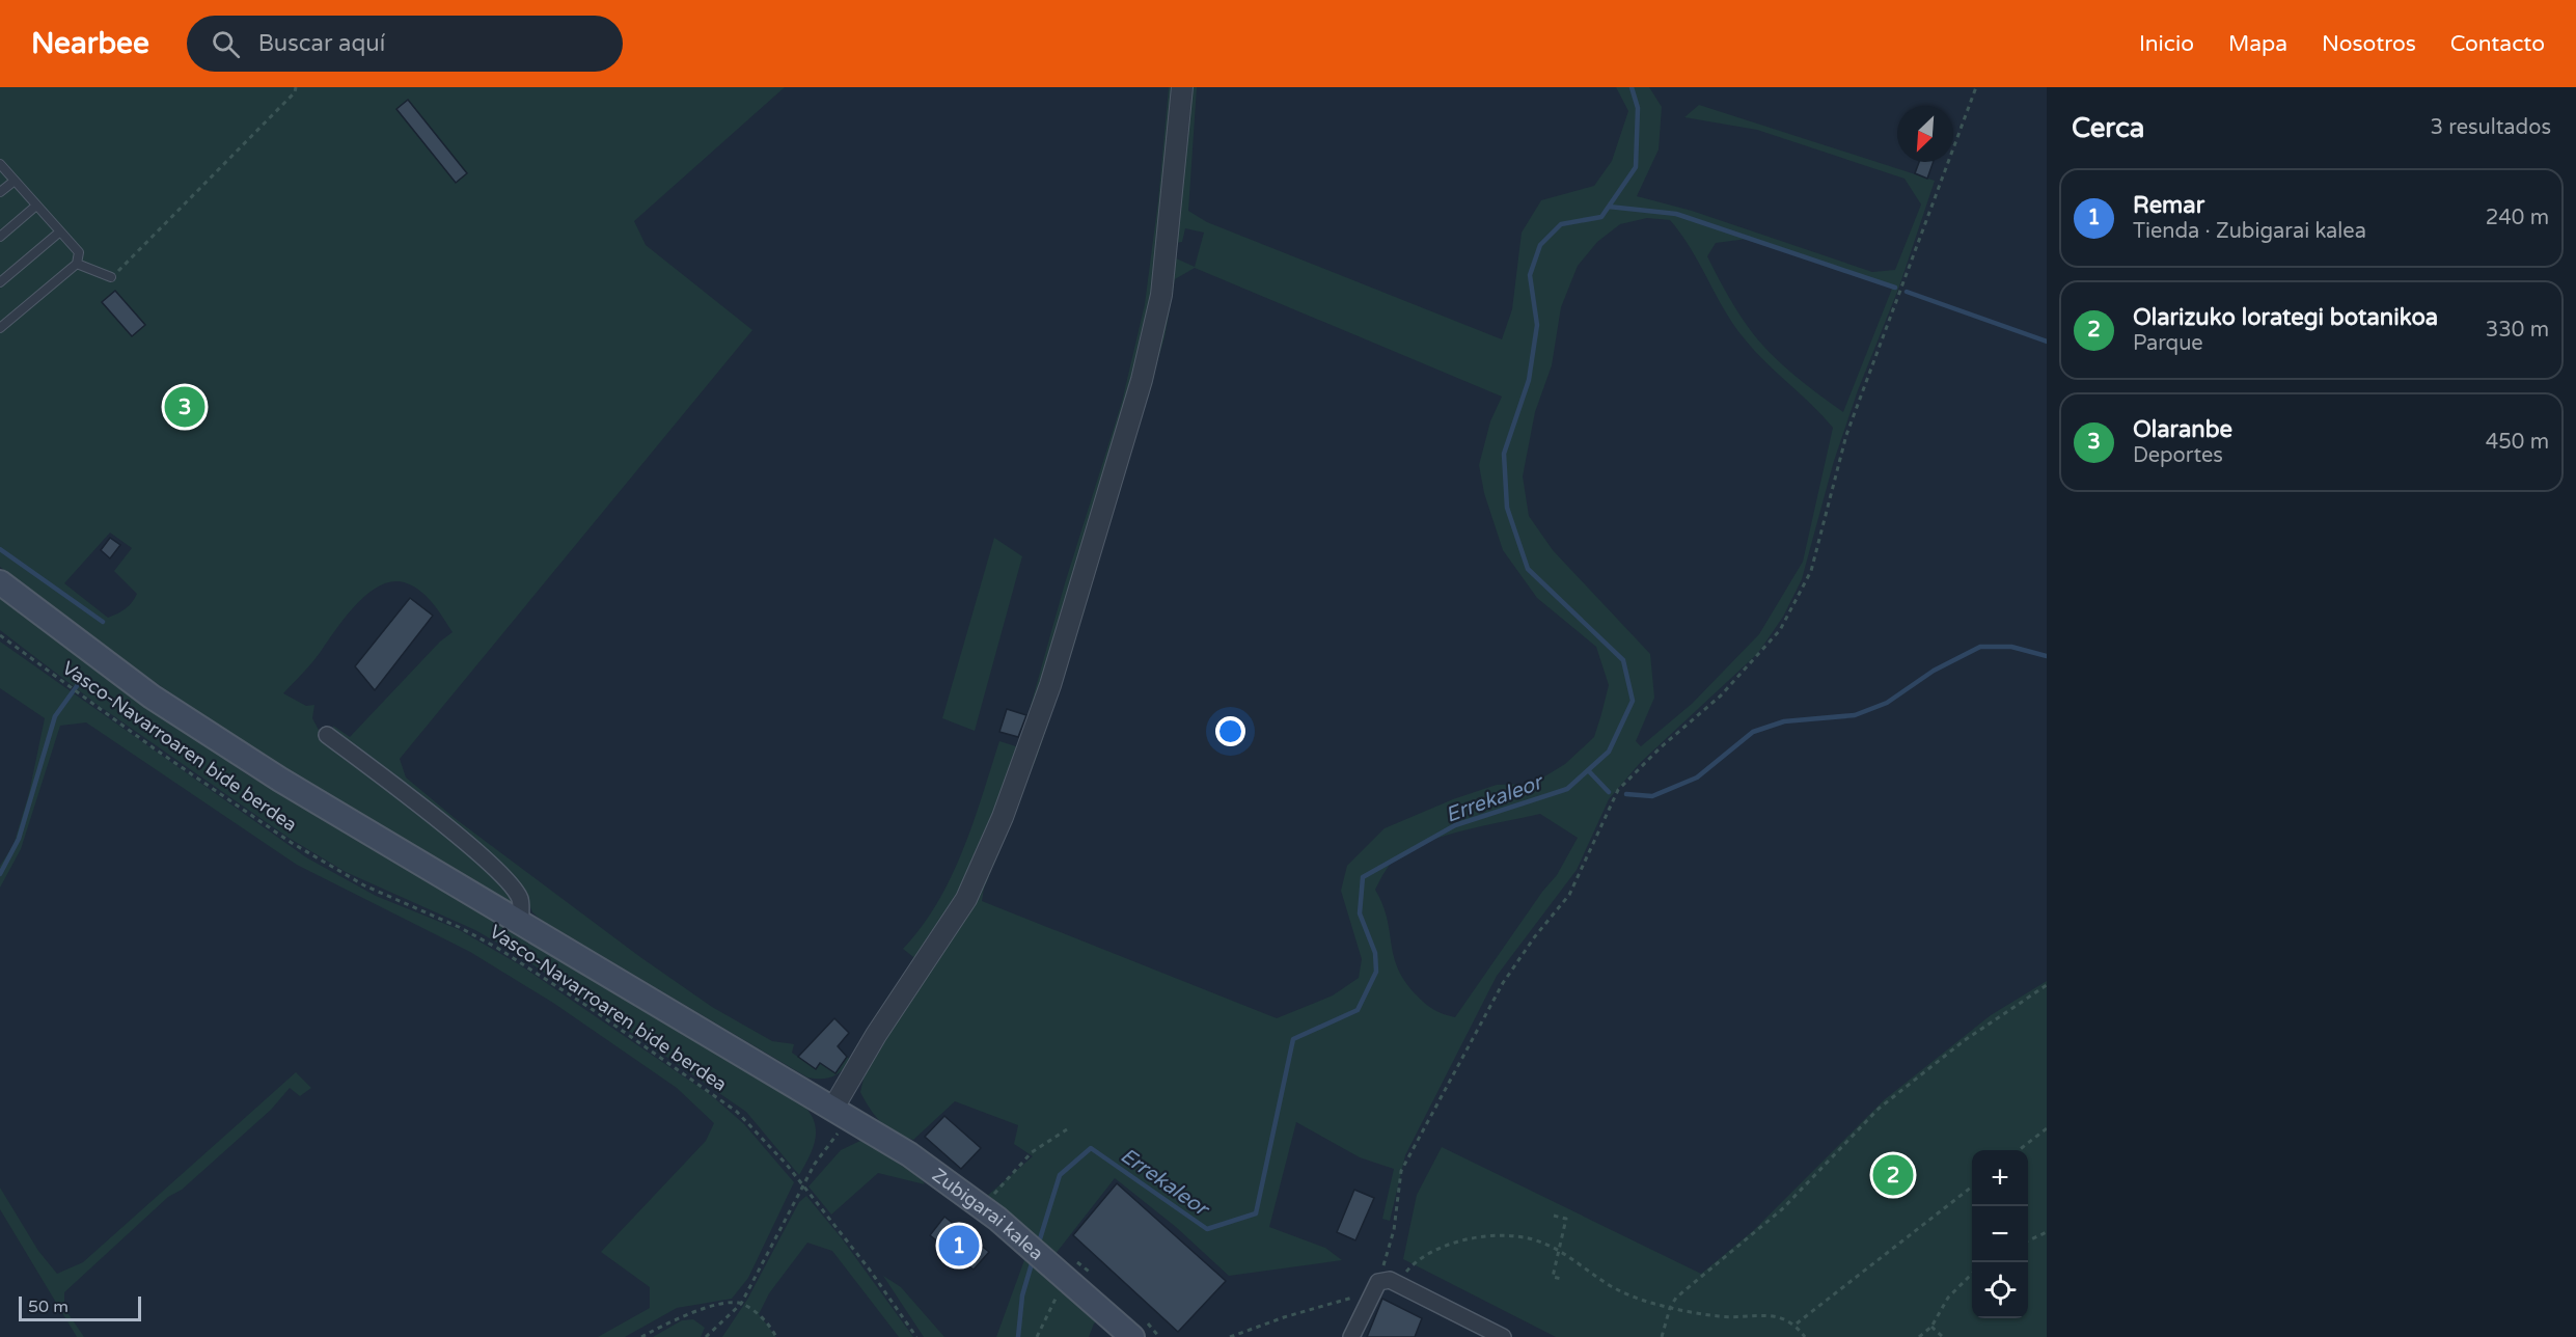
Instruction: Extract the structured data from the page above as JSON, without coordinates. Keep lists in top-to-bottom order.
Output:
{
  "streets": {
    "main road": ["Zubigarai kalea"],
    "path": ["Vasco-Navarroaren bide berdea"]
  },
  "water": ["Errekaleor"],
  "scale_bar": "50 m",
  "north": "bottom left",
  "page": {
    "header": "Nearbee",
    "search": "Buscar aquí",
    "nav": [
      "Inicio",
      "Mapa",
      "Nosotros",
      "Contacto"
    ],
    "heading": ["Cerca", "3 resultados"],
    "list": [
      {
        "mark": "1",
        "name": "Remar",
        "note": "Tienda · Zubigarai kalea",
        "value": "240 m"
      },
      {
        "mark": "2",
        "name": "Olarizuko lorategi botanikoa",
        "note": "Parque",
        "value": "330 m"
      },
      {
        "mark": "3",
        "name": "Olaranbe",
        "note": "Deportes",
        "value": "450 m"
      }
    ],
    "pins": ["3", "2", "1"],
    "map_buttons": ["+", "−"],
    "scale": "50 m"
  }
}
